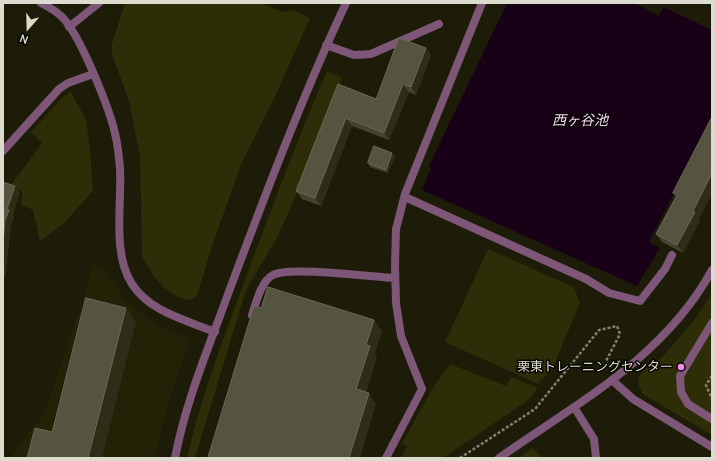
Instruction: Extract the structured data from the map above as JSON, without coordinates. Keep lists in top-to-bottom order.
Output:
{
  "water": ["西ヶ谷池"],
  "places": ["栗東トレーニングセンター"],
  "north": "bottom"
}
